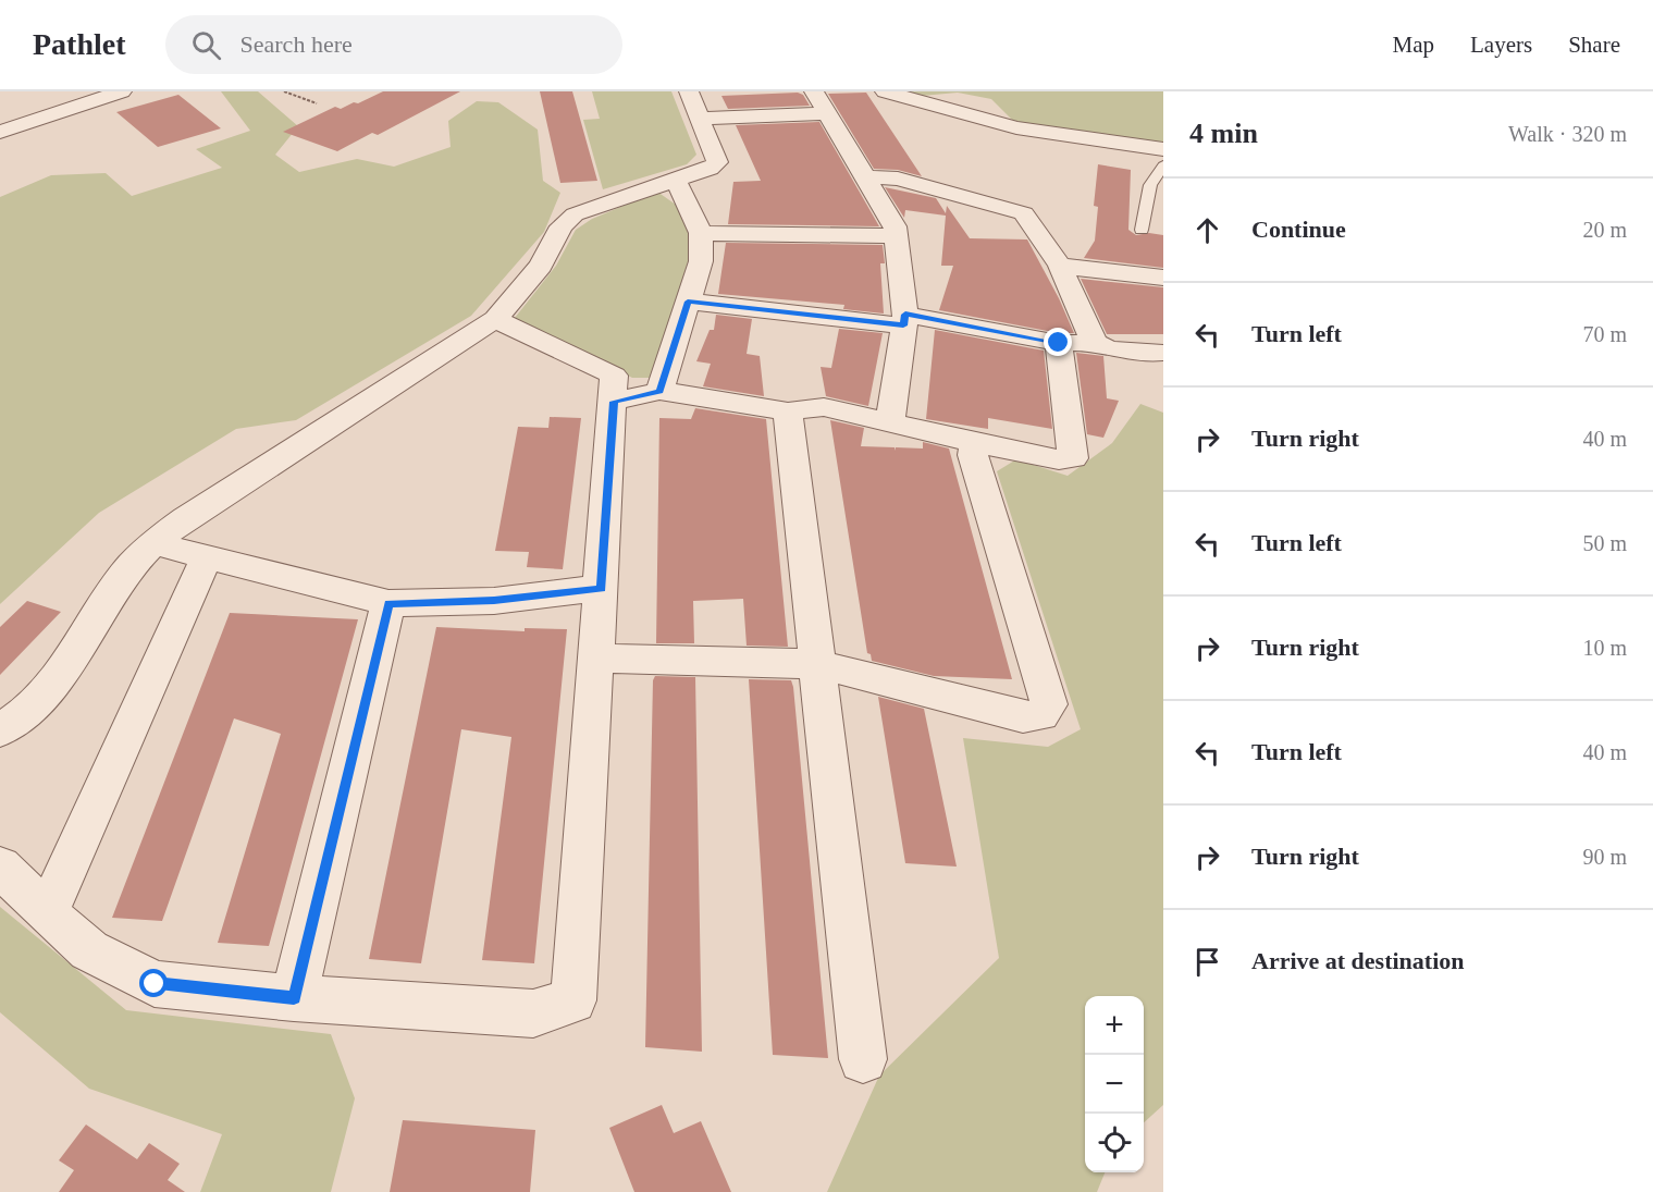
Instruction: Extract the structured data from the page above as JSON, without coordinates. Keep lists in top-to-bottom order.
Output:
{
  "page": {
    "header": "Pathlet",
    "search": "Search here",
    "nav": ["Map", "Layers", "Share"],
    "heading": ["4 min", "Walk · 320 m"],
    "list": [
      ["Continue", "20 m"],
      ["Turn left", "70 m"],
      ["Turn right", "40 m"],
      ["Turn left", "50 m"],
      ["Turn right", "10 m"],
      ["Turn left", "40 m"],
      ["Turn right", "90 m"],
      "Arrive at destination"
    ],
    "map_buttons": ["+", "−"]
  }
}
